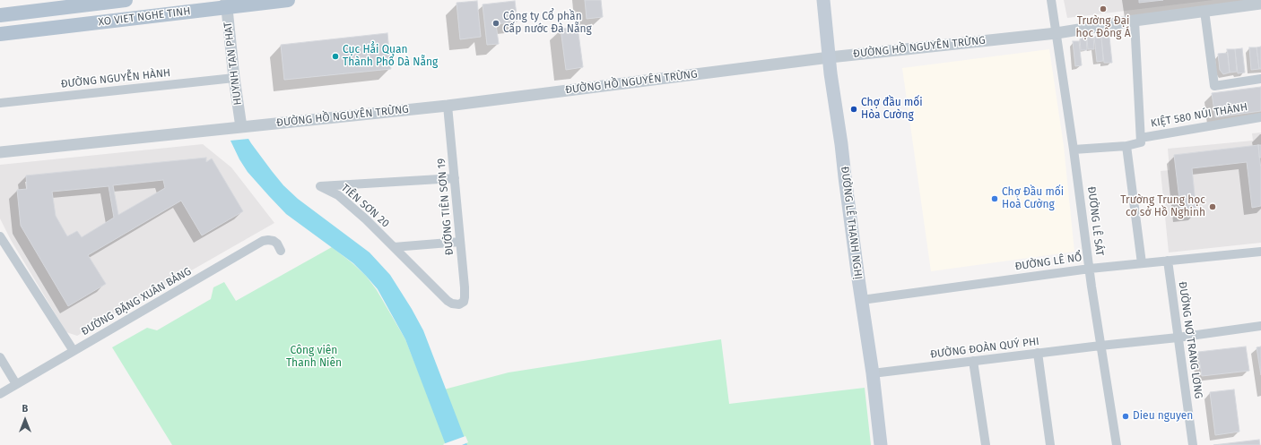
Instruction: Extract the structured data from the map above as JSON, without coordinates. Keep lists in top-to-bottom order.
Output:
{
  "streets": {
    "main road": ["XO VIET NGHE TINH", "ĐƯỜNG LÊ THANH NGHỊ"],
    "street": [
      "ĐƯỜNG HỒ NGUYÊN TRỪNG",
      "HUYNH TAN PHAT",
      "ĐƯỜNG NGUYỄN HÀNH",
      "KIỆT 580 NÚI THÀNH",
      "TIÊN SƠN 20",
      "ĐƯỜNG TIÊN SƠN 19",
      "ĐƯỜNG LÊ SÁT",
      "ĐƯỜNG LÊ NỔ",
      "ĐƯỜNG ĐẶNG XUÂN BẢNG",
      "ĐƯỜNG NƠ TRANG LƠNG",
      "ĐƯỜNG ĐOÀN QUÝ PHI"
    ]
  },
  "crossings": [
    ["XO VIET NGHE TINH", "HUYNH TAN PHAT"],
    ["ĐƯỜNG HỒ NGUYÊN TRỪNG", "HUYNH TAN PHAT"],
    ["ĐƯỜNG HỒ NGUYÊN TRỪNG", "ĐƯỜNG TIÊN SƠN 19"],
    ["ĐƯỜNG HỒ NGUYÊN TRỪNG", "ĐƯỜNG LÊ SÁT"],
    ["ĐƯỜNG HỒ NGUYÊN TRỪNG", "ĐƯỜNG LÊ THANH NGHỊ"],
    ["HUYNH TAN PHAT", "ĐƯỜNG NGUYỄN HÀNH"],
    ["TIÊN SƠN 20", "ĐƯỜNG TIÊN SƠN 19"],
    ["ĐƯỜNG LÊ SÁT", "ĐƯỜNG LÊ NỔ"],
    ["ĐƯỜNG LÊ SÁT", "ĐƯỜNG ĐOÀN QUÝ PHI"],
    ["ĐƯỜNG LÊ THANH NGHỊ", "ĐƯỜNG LÊ NỔ"],
    ["ĐƯỜNG LÊ THANH NGHỊ", "ĐƯỜNG ĐOÀN QUÝ PHI"],
    ["ĐƯỜNG LÊ NỔ", "ĐƯỜNG NƠ TRANG LƠNG"],
    ["ĐƯỜNG NƠ TRANG LƠNG", "ĐƯỜNG ĐOÀN QUÝ PHI"]
  ],
  "parks": ["Công viên Thanh Niên"],
  "places": [
    "Trường Đại học Đông Á",
    "Công ty Cổ phần Cấp nước Đà Nẵng",
    "Cục Hẳi Quan Thành Phổ Dà Nẵng",
    "Chợ đầu mối Hòa Cường",
    "Chợ Đầu mối Hoà Cường",
    "Trường Trung học cơ sở Hồ Nghinh",
    "Dieu nguyen"
  ],
  "north": "top"
}
